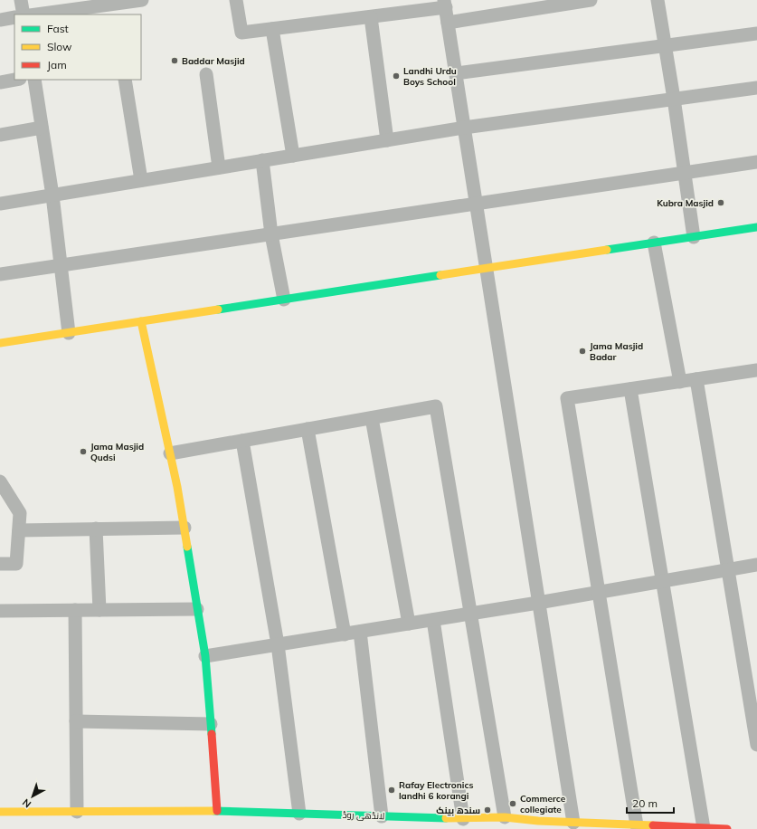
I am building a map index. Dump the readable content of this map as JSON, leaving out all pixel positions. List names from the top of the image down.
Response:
{
  "streets": {
    "street": ["لانڈھی روڈ"]
  },
  "places": [
    "Baddar Masjid",
    "Landhi Urdu Boys School",
    "Kubra Masjid",
    "Jama Masjid Badar",
    "Jama Masjid Qudsi",
    "Rafay Electronics landhi 6 korangi",
    "Commerce collegiate",
    "سندھ بینک"
  ],
  "legend": ["Fast", "Slow", "Jam"],
  "scale_bar": "20 m",
  "north": "bottom left"
}
